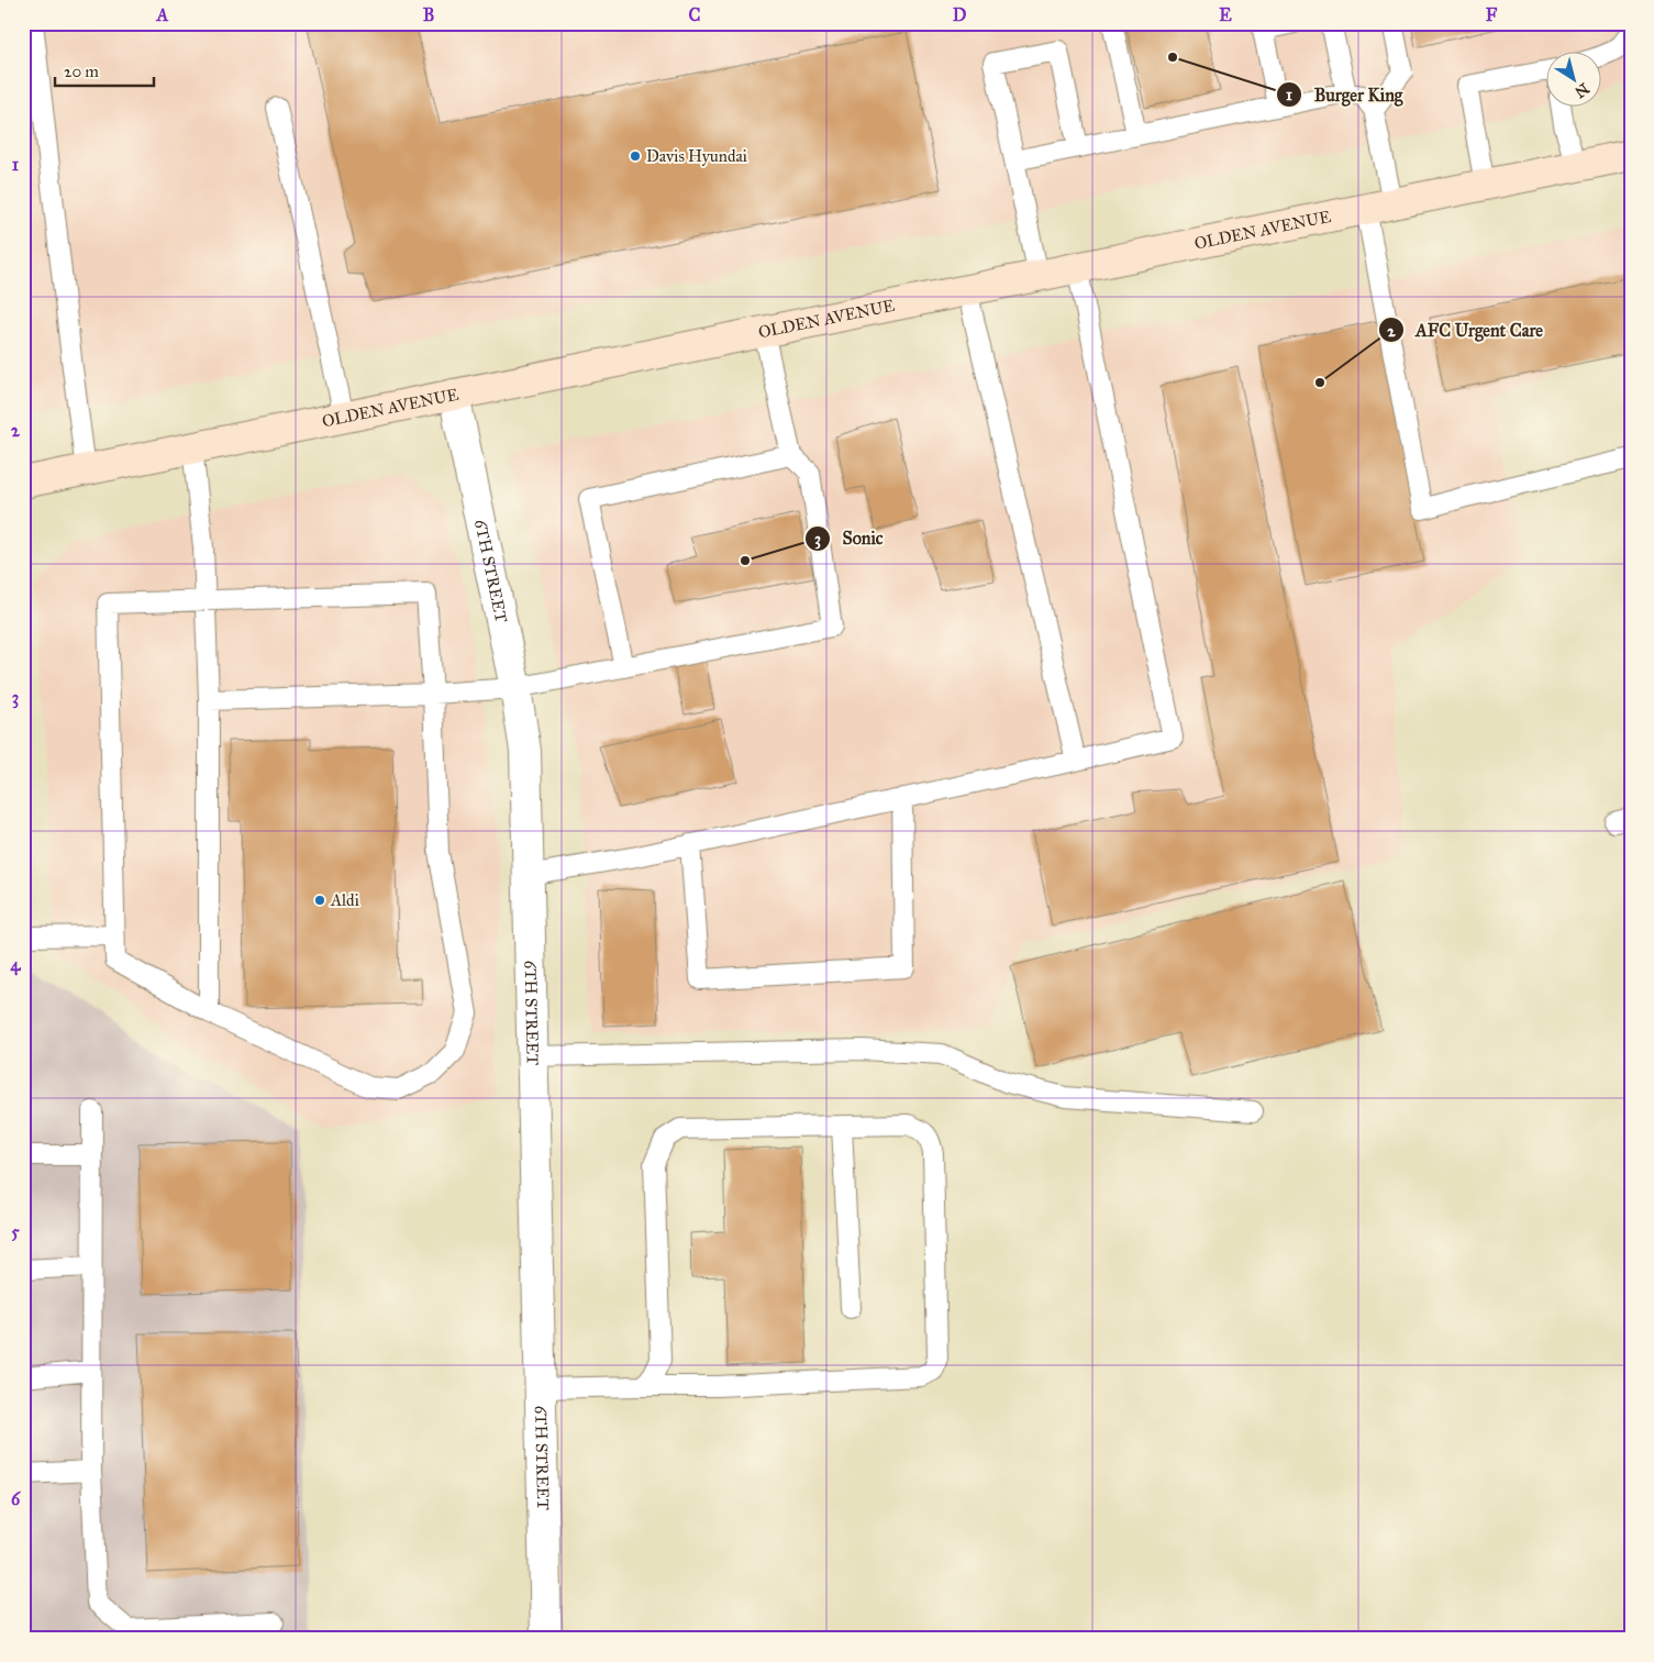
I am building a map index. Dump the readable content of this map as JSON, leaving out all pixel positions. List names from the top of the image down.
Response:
{
  "streets": {
    "main road": ["OLDEN AVENUE"],
    "street": ["6TH STREET"]
  },
  "crossings": [
    ["OLDEN AVENUE", "6TH STREET"]
  ],
  "places": [
    "Burger King",
    "Davis Hyundai",
    "AFC Urgent Care",
    "Sonic",
    "Aldi"
  ],
  "scale_bar": "20 m",
  "north": "bottom right",
  "grid": {
    "columns": [
      "A",
      "B",
      "C",
      "D",
      "E",
      "F"
    ],
    "rows": [
      "1",
      "2",
      "3",
      "4",
      "5",
      "6"
    ]
  }
}
